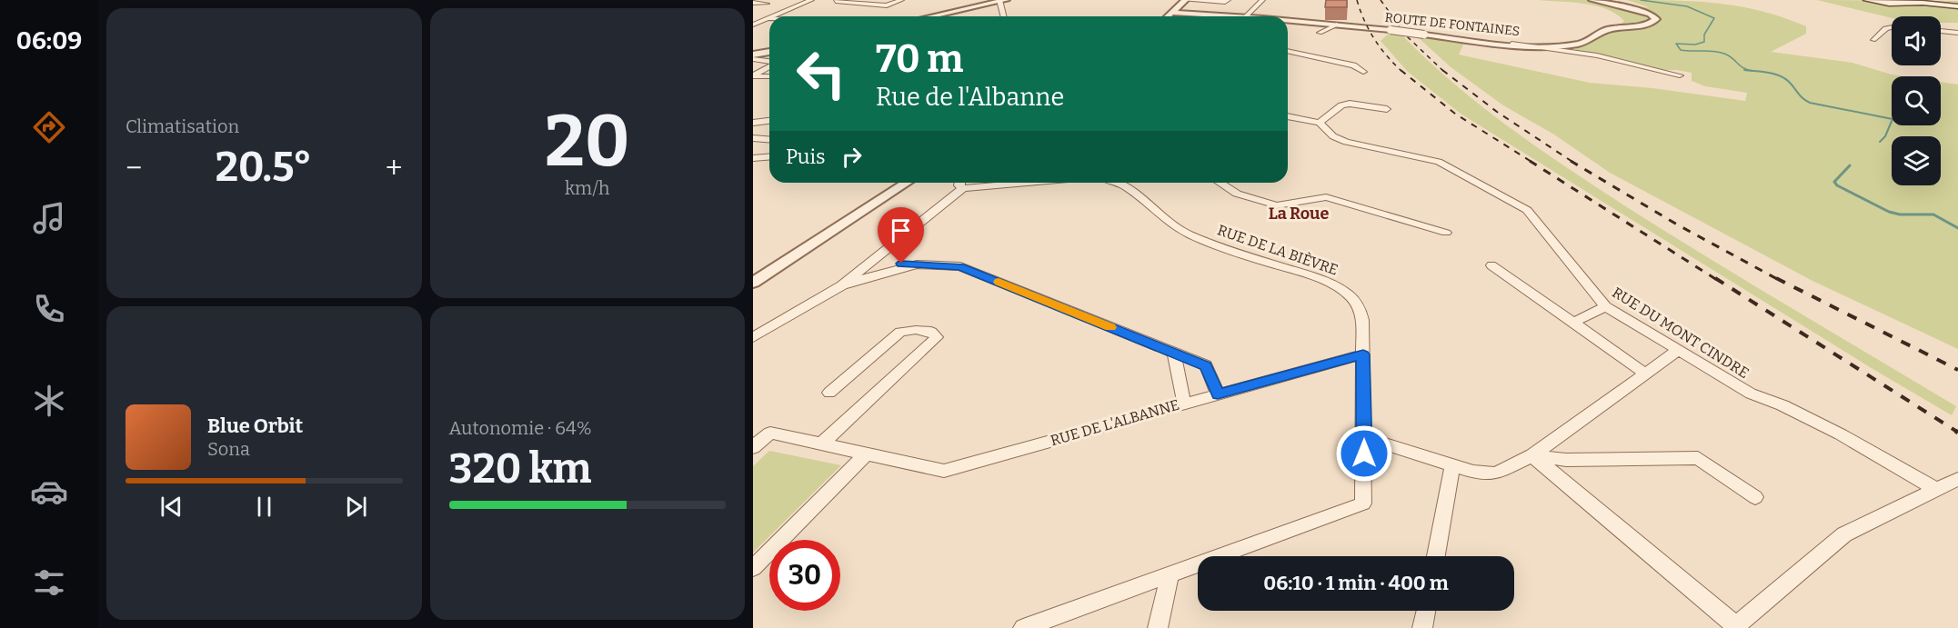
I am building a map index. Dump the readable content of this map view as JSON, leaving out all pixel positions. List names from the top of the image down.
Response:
{
  "streets": {
    "street": [
      "ROUTE DE FONTAINES",
      "RUE DE LA BIÈVRE",
      "RUE DU MONT CINDRE",
      "RUE DE L'ALBANNE"
    ]
  },
  "crossings": [
    ["RUE DE LA BIÈVRE", "RUE DE L'ALBANNE"]
  ],
  "districts": ["La Roue"],
  "page": {
    "tabs": "06:09",
    "tile": [
      "Climatisation",
      ["20", "km/h"],
      ["Autonomie · 64%", "320 km"]
    ],
    "turn": ["70 m", "Rue de l'Albanne"],
    "then": "Puis",
    "heat": ["−", "20.5°", "+"],
    "song": ["Blue Orbit", "Sona"],
    "limit": "30",
    "trip": "06:10 · 1 min · 400 m"
  }
}
